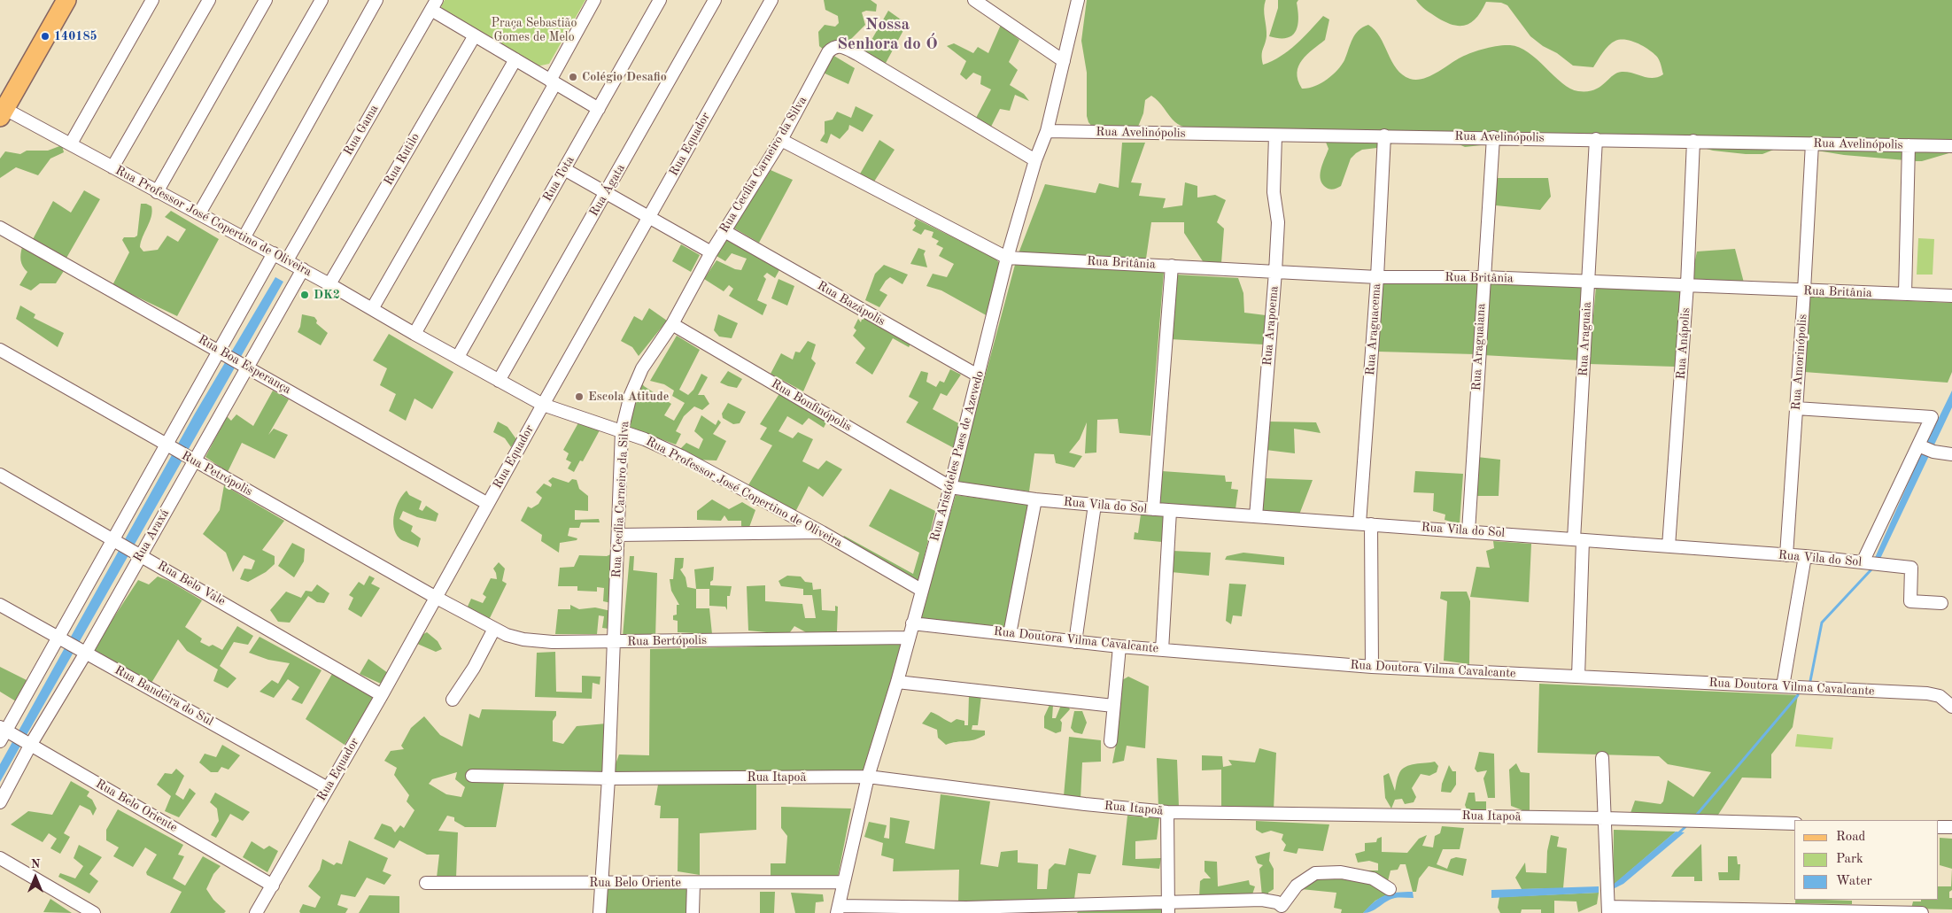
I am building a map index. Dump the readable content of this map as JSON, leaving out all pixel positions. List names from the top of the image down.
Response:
{
  "streets": {
    "street": [
      "Rua Gama",
      "Rua Avelinópolis",
      "Rua Equador",
      "Rua Rutilo",
      "Rua Cecília Carneiro da Silva",
      "Rua Tota",
      "Rua Ágata",
      "Rua Professor José Copertino de Oliveira",
      "Rua Britânia",
      "Rua Bazápolis",
      "Rua Arapoema",
      "Rua Araguacema",
      "Rua Araguaia",
      "Rua Anápolis",
      "Rua Araguaiana",
      "Rua Amorinópolis",
      "Rua Boa Esperança",
      "Rua Bonfinópolis",
      "Rua Aristóteles Paes de Azevedo",
      "Rua Petrópolis",
      "Rua Vila do Sol",
      "Rua Araxá",
      "Rua Belo Vale",
      "Rua Doutora Vilma Cavalcante",
      "Rua Bertópolis",
      "Rua Bandeira do Sul",
      "Rua Itapoã",
      "Rua Belo Oriente"
    ]
  },
  "crossings": [
    ["Rua Gama", "Rua Professor José Copertino de Oliveira"],
    ["Rua Avelinópolis", "Rua Arapoema"],
    ["Rua Avelinópolis", "Rua Araguacema"],
    ["Rua Avelinópolis", "Rua Araguaia"],
    ["Rua Avelinópolis", "Rua Anápolis"],
    ["Rua Avelinópolis", "Rua Araguaiana"],
    ["Rua Avelinópolis", "Rua Amorinópolis"],
    ["Rua Avelinópolis", "Rua Aristóteles Paes de Azevedo"],
    ["Rua Equador", "Rua Professor José Copertino de Oliveira"],
    ["Rua Equador", "Rua Boa Esperança"],
    ["Rua Equador", "Rua Petrópolis"],
    ["Rua Equador", "Rua Belo Vale"],
    ["Rua Equador", "Rua Bertópolis"],
    ["Rua Equador", "Rua Bandeira do Sul"],
    ["Rua Equador", "Rua Belo Oriente"],
    ["Rua Rutilo", "Rua Professor José Copertino de Oliveira"],
    ["Rua Cecília Carneiro da Silva", "Rua Professor José Copertino de Oliveira"],
    ["Rua Cecília Carneiro da Silva", "Rua Bazápolis"],
    ["Rua Cecília Carneiro da Silva", "Rua Bonfinópolis"],
    ["Rua Cecília Carneiro da Silva", "Rua Aristóteles Paes de Azevedo"],
    ["Rua Cecília Carneiro da Silva", "Rua Bertópolis"],
    ["Rua Cecília Carneiro da Silva", "Rua Itapoã"],
    ["Rua Cecília Carneiro da Silva", "Rua Belo Oriente"],
    ["Rua Tota", "Rua Professor José Copertino de Oliveira"],
    ["Rua Ágata", "Rua Professor José Copertino de Oliveira"],
    ["Rua Professor José Copertino de Oliveira", "Rua Aristóteles Paes de Azevedo"],
    ["Rua Professor José Copertino de Oliveira", "Rua Araxá"],
    ["Rua Britânia", "Rua Arapoema"],
    ["Rua Britânia", "Rua Araguacema"],
    ["Rua Britânia", "Rua Araguaia"],
    ["Rua Britânia", "Rua Anápolis"],
    ["Rua Britânia", "Rua Araguaiana"],
    ["Rua Britânia", "Rua Amorinópolis"],
    ["Rua Britânia", "Rua Aristóteles Paes de Azevedo"],
    ["Rua Bazápolis", "Rua Aristóteles Paes de Azevedo"],
    ["Rua Arapoema", "Rua Vila do Sol"],
    ["Rua Araguacema", "Rua Vila do Sol"],
    ["Rua Araguacema", "Rua Doutora Vilma Cavalcante"],
    ["Rua Araguaia", "Rua Vila do Sol"],
    ["Rua Araguaia", "Rua Doutora Vilma Cavalcante"],
    ["Rua Anápolis", "Rua Vila do Sol"],
    ["Rua Araguaiana", "Rua Vila do Sol"],
    ["Rua Amorinópolis", "Rua Vila do Sol"],
    ["Rua Boa Esperança", "Rua Araxá"],
    ["Rua Bonfinópolis", "Rua Aristóteles Paes de Azevedo"],
    ["Rua Bonfinópolis", "Rua Vila do Sol"],
    ["Rua Aristóteles Paes de Azevedo", "Rua Vila do Sol"],
    ["Rua Aristóteles Paes de Azevedo", "Rua Doutora Vilma Cavalcante"],
    ["Rua Aristóteles Paes de Azevedo", "Rua Bertópolis"],
    ["Rua Aristóteles Paes de Azevedo", "Rua Itapoã"],
    ["Rua Aristóteles Paes de Azevedo", "Rua Belo Oriente"],
    ["Rua Petrópolis", "Rua Araxá"],
    ["Rua Petrópolis", "Rua Bertópolis"],
    ["Rua Araxá", "Rua Belo Vale"],
    ["Rua Araxá", "Rua Bandeira do Sul"],
    ["Rua Araxá", "Rua Belo Oriente"]
  ],
  "districts": ["Nossa Senhora do Ó"],
  "parks": ["Praça Sebastião Gomes de Melo"],
  "places": [
    "140185",
    "Colégio Desafio",
    "DK2",
    "Escola Atitude"
  ],
  "legend": ["Road", "Park", "Water"],
  "north": "top"
}
